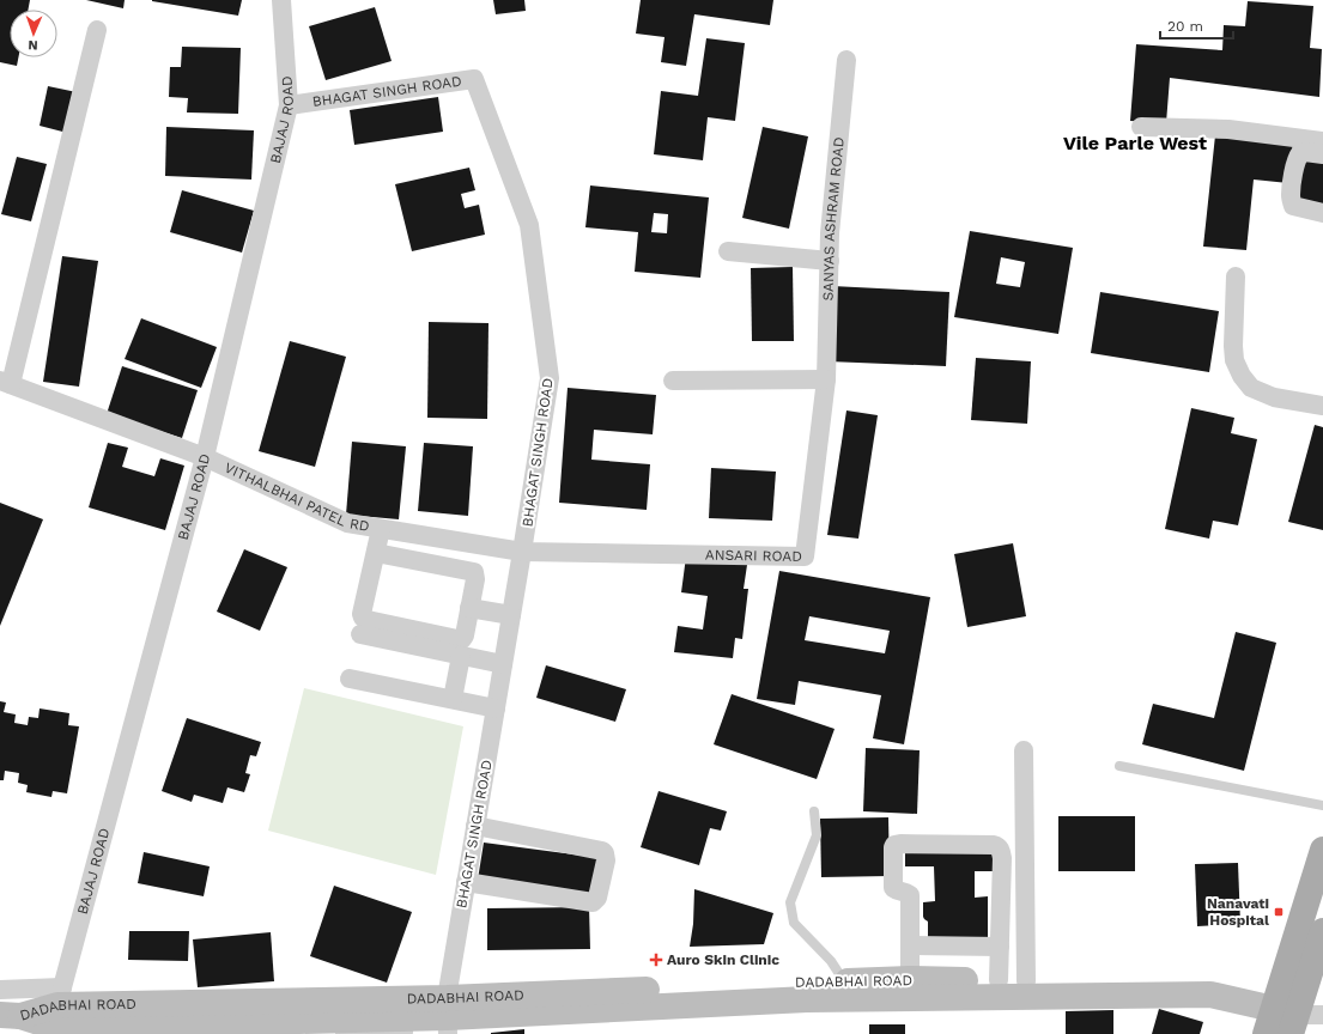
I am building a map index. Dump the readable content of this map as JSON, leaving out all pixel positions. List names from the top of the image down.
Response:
{
  "streets": {
    "main road": ["DADABHAI ROAD"],
    "street": [
      "BHAGAT SINGH ROAD",
      "BAJAJ ROAD",
      "SANYAS ASHRAM ROAD",
      "VITHALBHAI PATEL RD",
      "ANSARI ROAD"
    ]
  },
  "crossings": [
    ["BHAGAT SINGH ROAD", "BAJAJ ROAD"],
    ["BHAGAT SINGH ROAD", "VITHALBHAI PATEL RD"],
    ["BHAGAT SINGH ROAD", "ANSARI ROAD"],
    ["BHAGAT SINGH ROAD", "DADABHAI ROAD"],
    ["BAJAJ ROAD", "VITHALBHAI PATEL RD"],
    ["BAJAJ ROAD", "DADABHAI ROAD"],
    ["SANYAS ASHRAM ROAD", "ANSARI ROAD"],
    ["VITHALBHAI PATEL RD", "ANSARI ROAD"]
  ],
  "districts": ["Vile Parle West"],
  "places": {
    "transit": ["Nanavati Hospital"],
    "health": ["Auro Skin Clinic"]
  },
  "scale_bar": "20 m",
  "north": "bottom"
}
